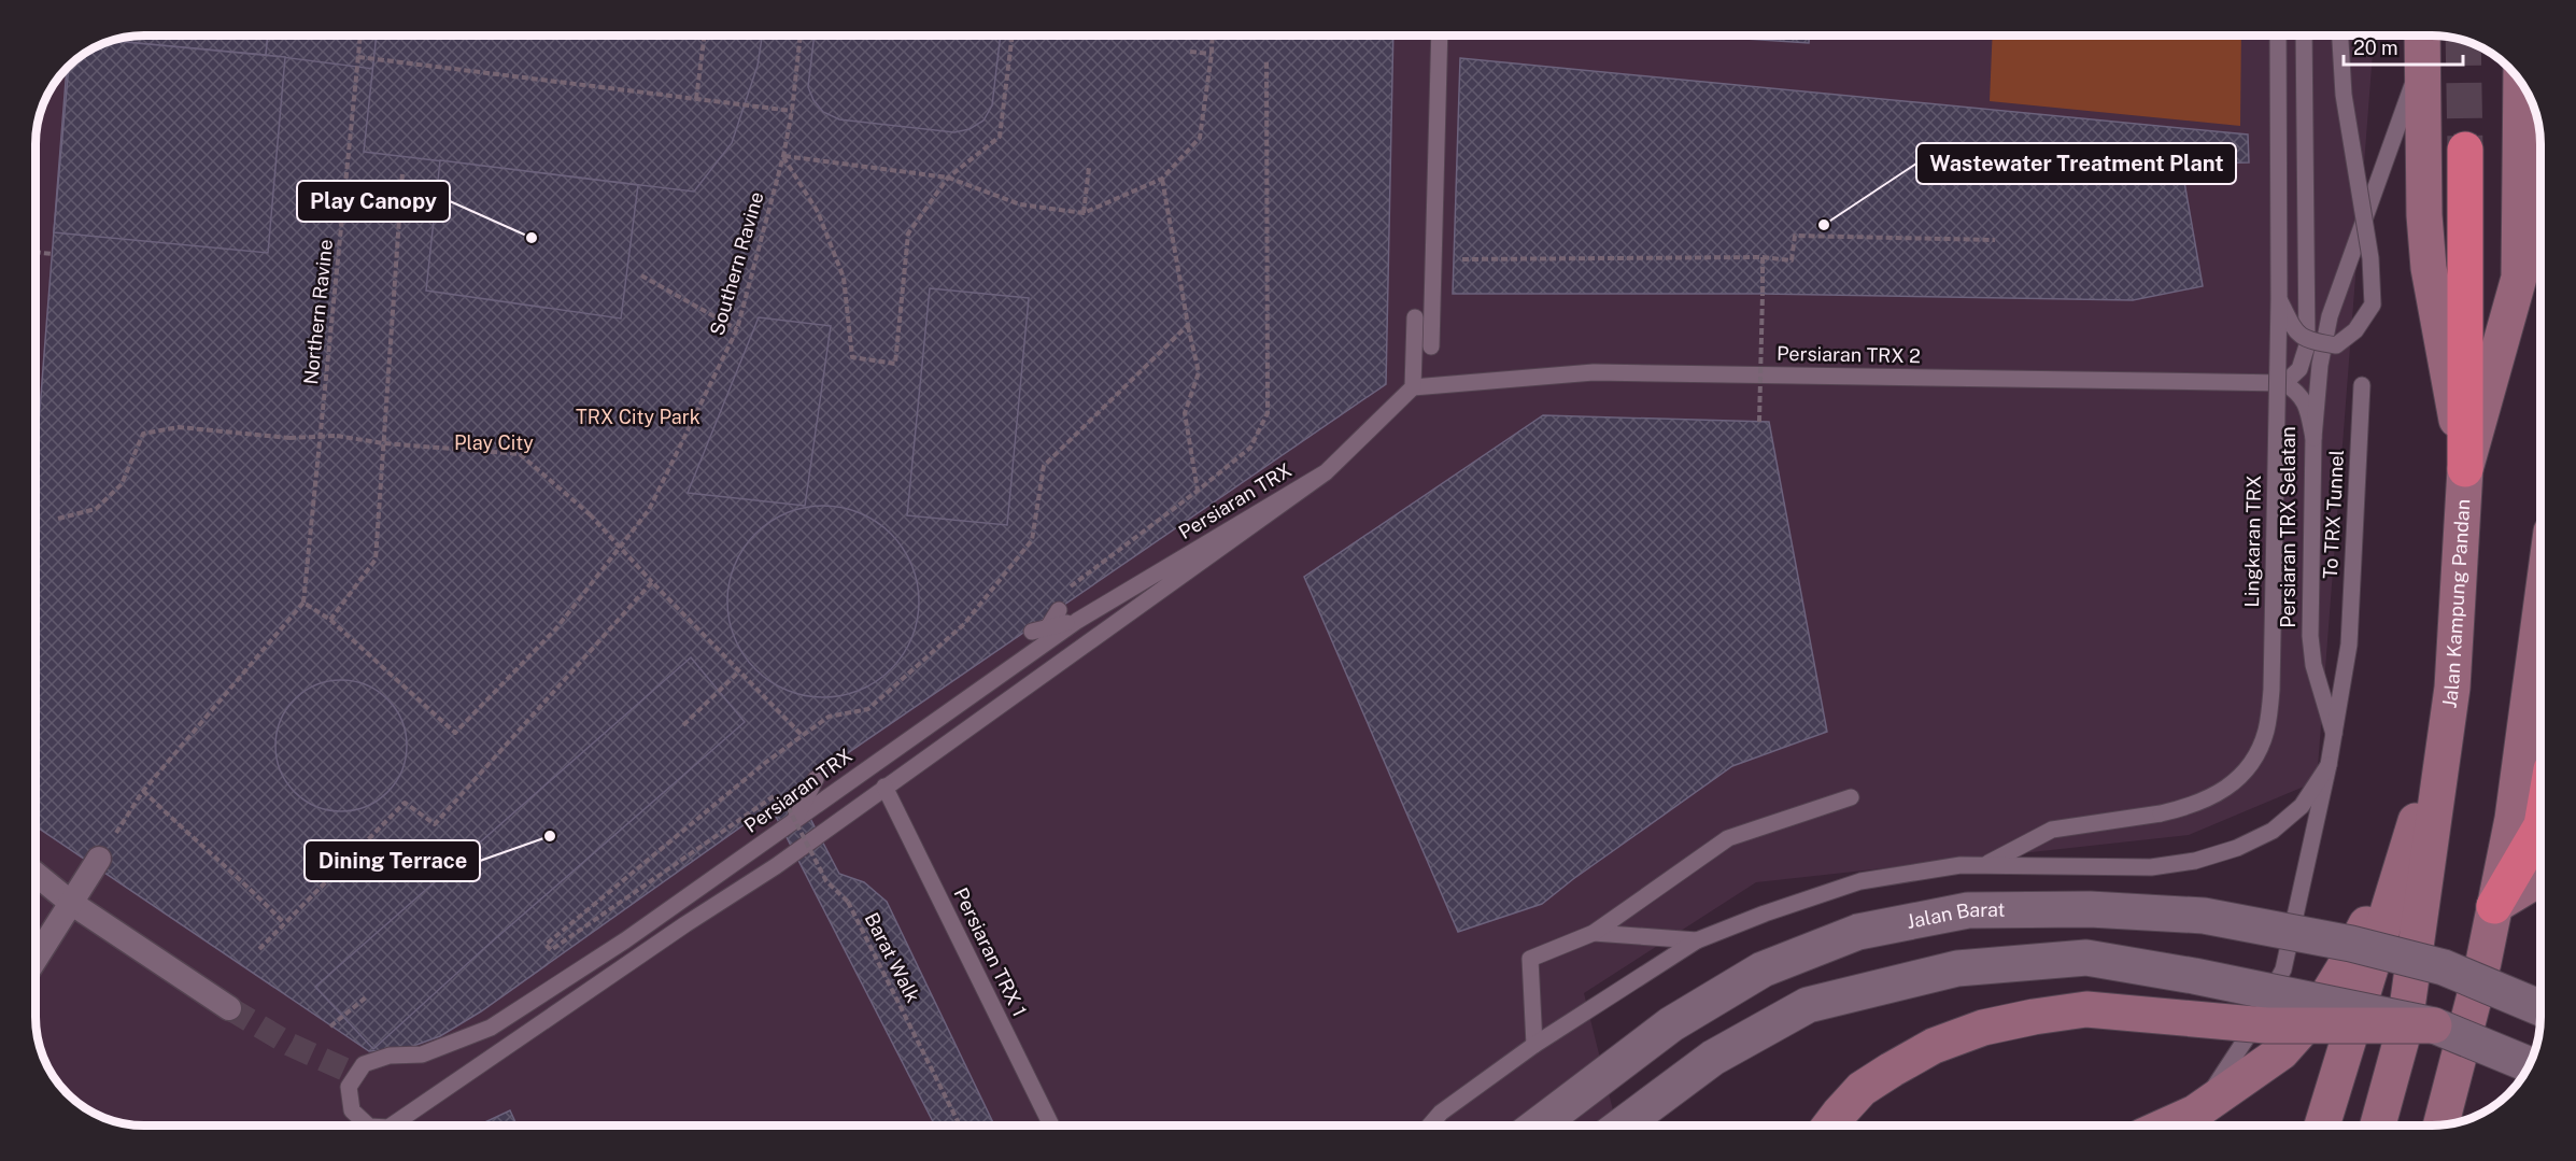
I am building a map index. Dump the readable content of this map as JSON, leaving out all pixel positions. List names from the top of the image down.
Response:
{
  "streets": {
    "main road": ["Jalan Kampung Pandan"],
    "street": ["Jalan Barat"],
    "lane": [
      "Persiaran TRX 2",
      "Persiaran TRX",
      "To TRX Tunnel",
      "Persiaran TRX Selatan",
      "Lingkaran TRX",
      "Persiaran TRX 1"
    ],
    "path": ["Southern Ravine", "Northern Ravine", "Barat Walk"]
  },
  "crossings": [
    ["Persiaran TRX 2", "Persiaran TRX"],
    ["Persiaran TRX 2", "Persiaran TRX Selatan"],
    ["Persiaran TRX", "Persiaran TRX 1"],
    ["To TRX Tunnel", "Persiaran TRX Selatan"]
  ],
  "parks": ["TRX City Park", "Play City"],
  "places": ["Wastewater Treatment Plant", "Play Canopy", "Dining Terrace"],
  "scale_bar": "20 m"
}
